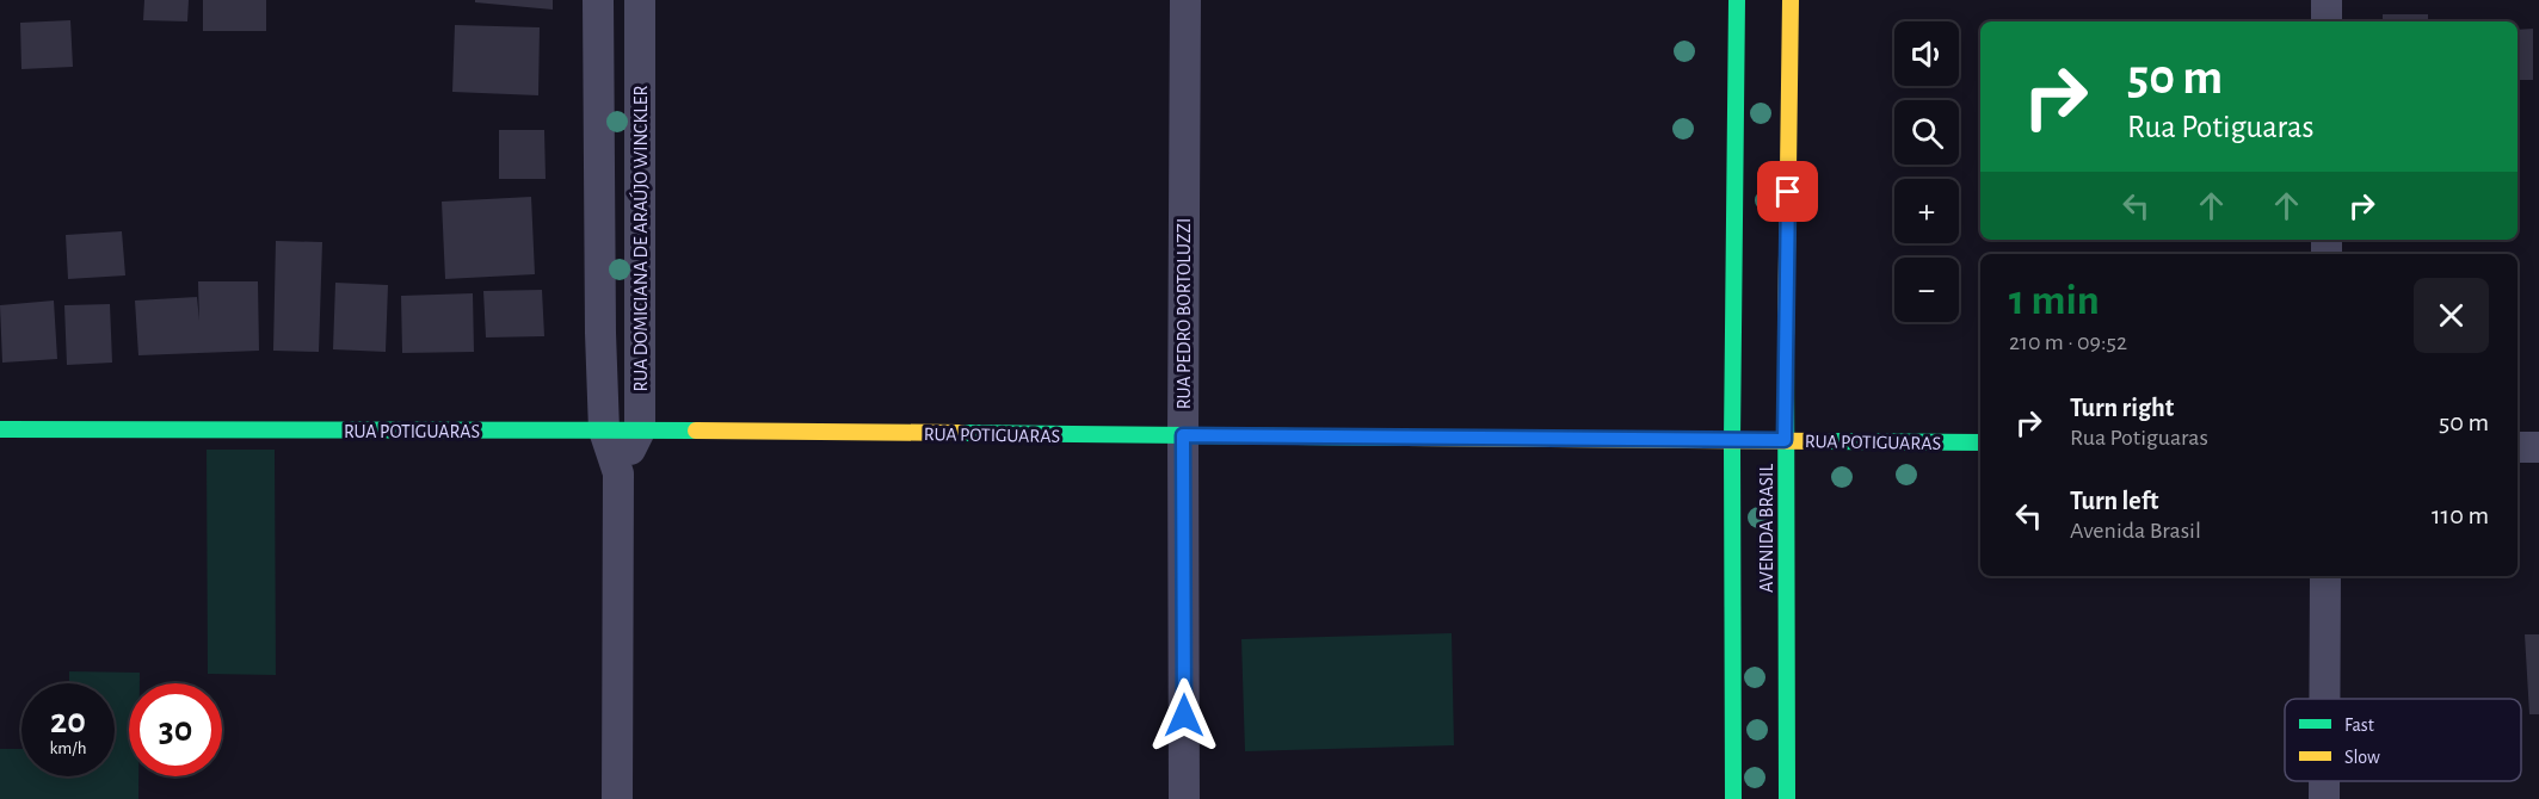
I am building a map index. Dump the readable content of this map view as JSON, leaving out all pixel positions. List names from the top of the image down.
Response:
{
  "streets": {
    "street": [
      "RUA DOMICIANA DE ARAÚJO WINCKLER",
      "RUA PEDRO BORTOLUZZI",
      "RUA POTIGUARAS",
      "AVENIDA BRASIL"
    ]
  },
  "crossings": [
    ["RUA DOMICIANA DE ARAÚJO WINCKLER", "RUA POTIGUARAS"],
    ["RUA PEDRO BORTOLUZZI", "RUA POTIGUARAS"],
    ["RUA POTIGUARAS", "AVENIDA BRASIL"]
  ],
  "legend": ["Fast", "Slow"],
  "page": {
    "map_buttons": ["+", "−"],
    "turn": ["50 m", "Rua Potiguaras"],
    "heading": ["1 min", "210 m · 09:52"],
    "list": [
      {
        "name": "Turn right",
        "note": "Rua Potiguaras",
        "value": "50 m"
      },
      {
        "name": "Turn left",
        "note": "Avenida Brasil",
        "value": "110 m"
      }
    ],
    "speed": "20 km/h",
    "limit": "30"
  }
}
